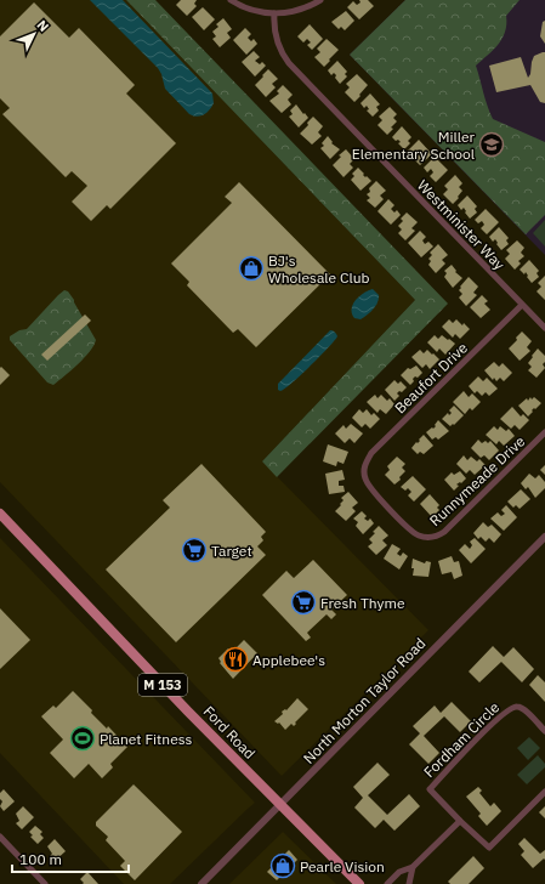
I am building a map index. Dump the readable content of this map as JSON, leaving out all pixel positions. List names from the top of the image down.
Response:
{
  "streets": {
    "main road": ["M 153", "Ford Road"],
    "street": [
      "Westminister Way",
      "Beaufort Drive",
      "Runnymeade Drive",
      "North Morton Taylor Road",
      "Fordham Circle"
    ]
  },
  "crossings": [
    ["Westminister Way", "Beaufort Drive"],
    ["Beaufort Drive", "Runnymeade Drive"],
    ["North Morton Taylor Road", "Ford Road"]
  ],
  "places": {
    "school or university": ["Miller Elementary School"],
    "shop": ["BJ's Wholesale Club", "Pearle Vision"],
    "supermarket": ["Target", "Fresh Thyme"],
    "restaurant": ["Applebee's"],
    "sports": ["Planet Fitness"]
  },
  "scale_bar": "100 m",
  "north": "top right"
}
